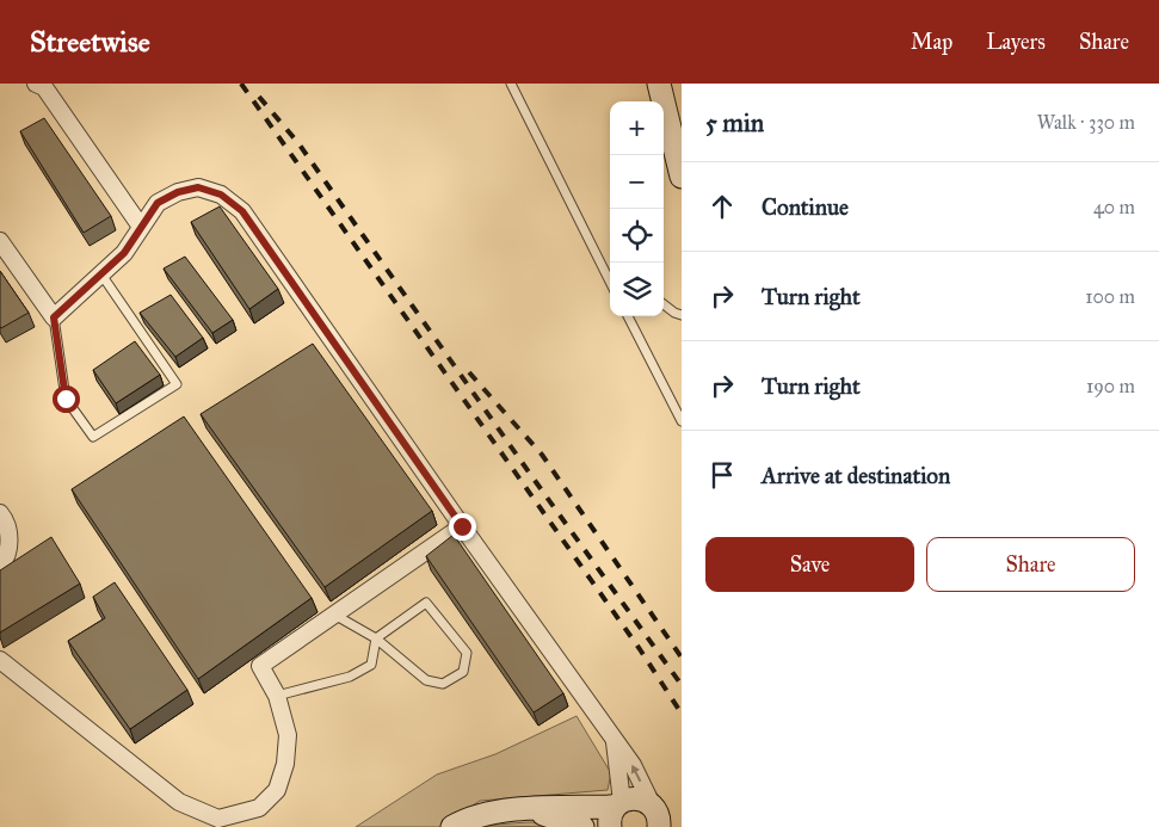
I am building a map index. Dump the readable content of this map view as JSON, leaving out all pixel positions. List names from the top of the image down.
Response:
{
  "page": {
    "header": "Streetwise",
    "nav": ["Map", "Layers", "Share"],
    "heading": ["5 min", "Walk · 330 m"],
    "map_buttons": ["+", "−"],
    "list": [
      ["Continue", "40 m"],
      ["Turn right", "100 m"],
      ["Turn right", "190 m"],
      "Arrive at destination"
    ],
    "buttons": ["Save", "Share"]
  }
}
